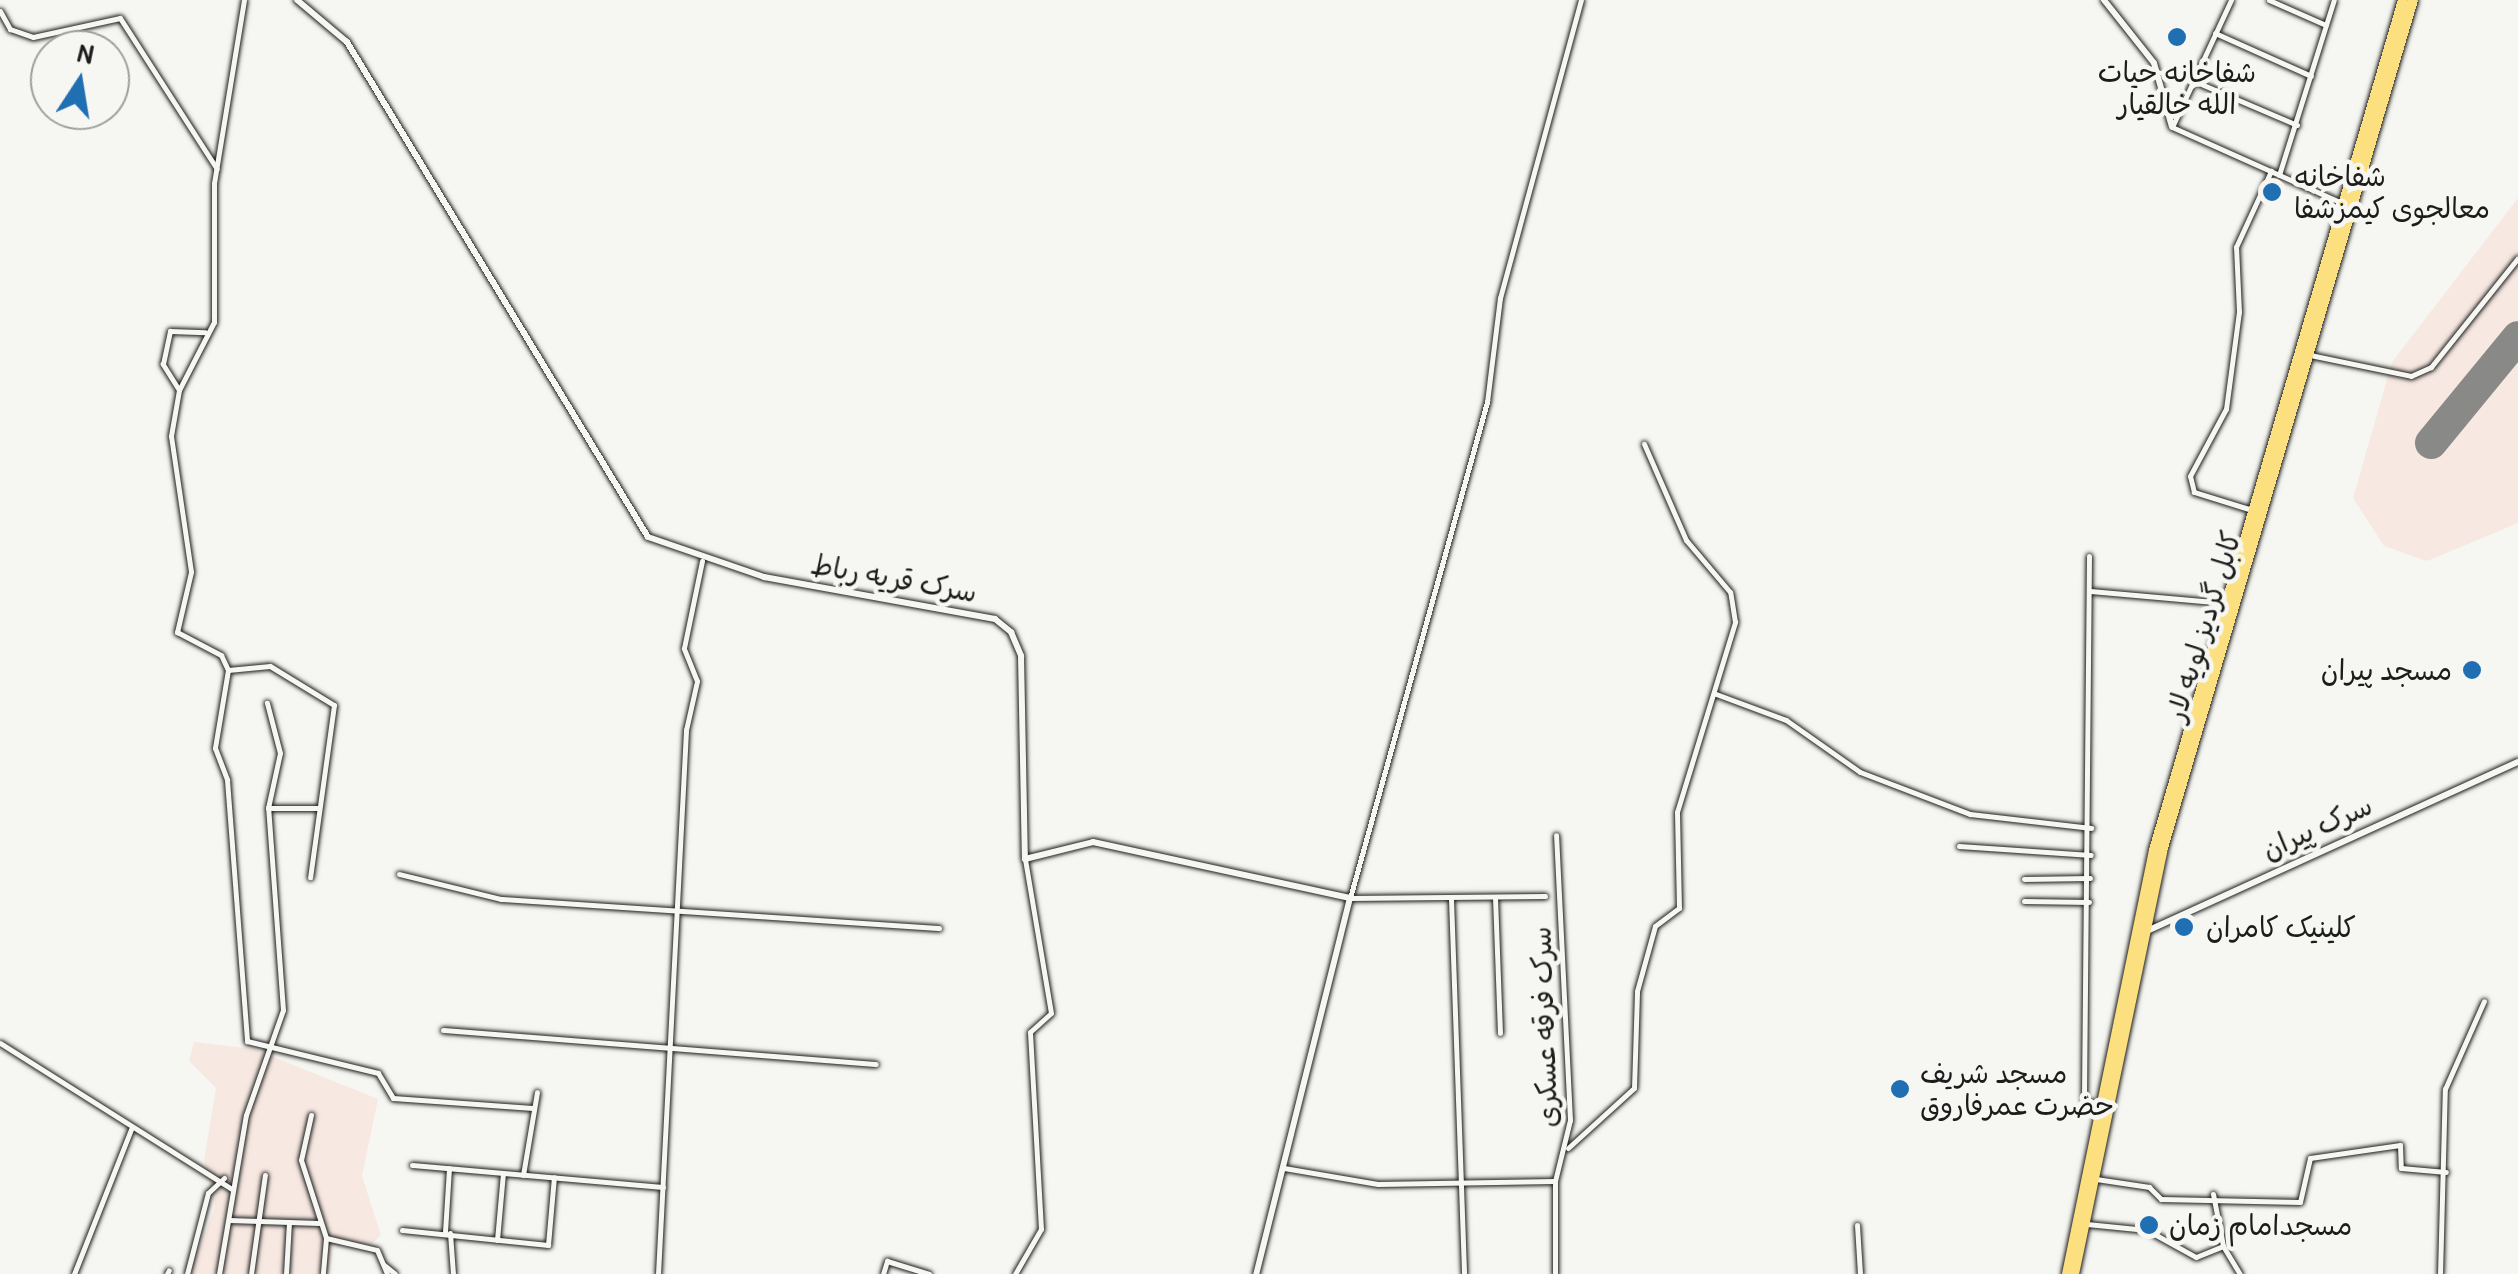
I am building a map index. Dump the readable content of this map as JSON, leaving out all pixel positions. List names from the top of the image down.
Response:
{
  "streets": {
    "highway": ["کابل گردیز لویه لار"],
    "street": ["سرک قریه رباط", "سرک پیران", "سرک فرقه عسکری"]
  },
  "crossings": [
    ["کابل گردیز لویه لار", "سرک پیران"]
  ],
  "places": [
    "شفاخانه حیات الله خالقیار",
    "شفاخانه معالجوی کیمزشفا",
    "مسجد پیران",
    "کلینیک کامران",
    "مسجد شریف حضرت عمرفاروق",
    "مسجدامام زمان"
  ],
  "north": "top"
}
